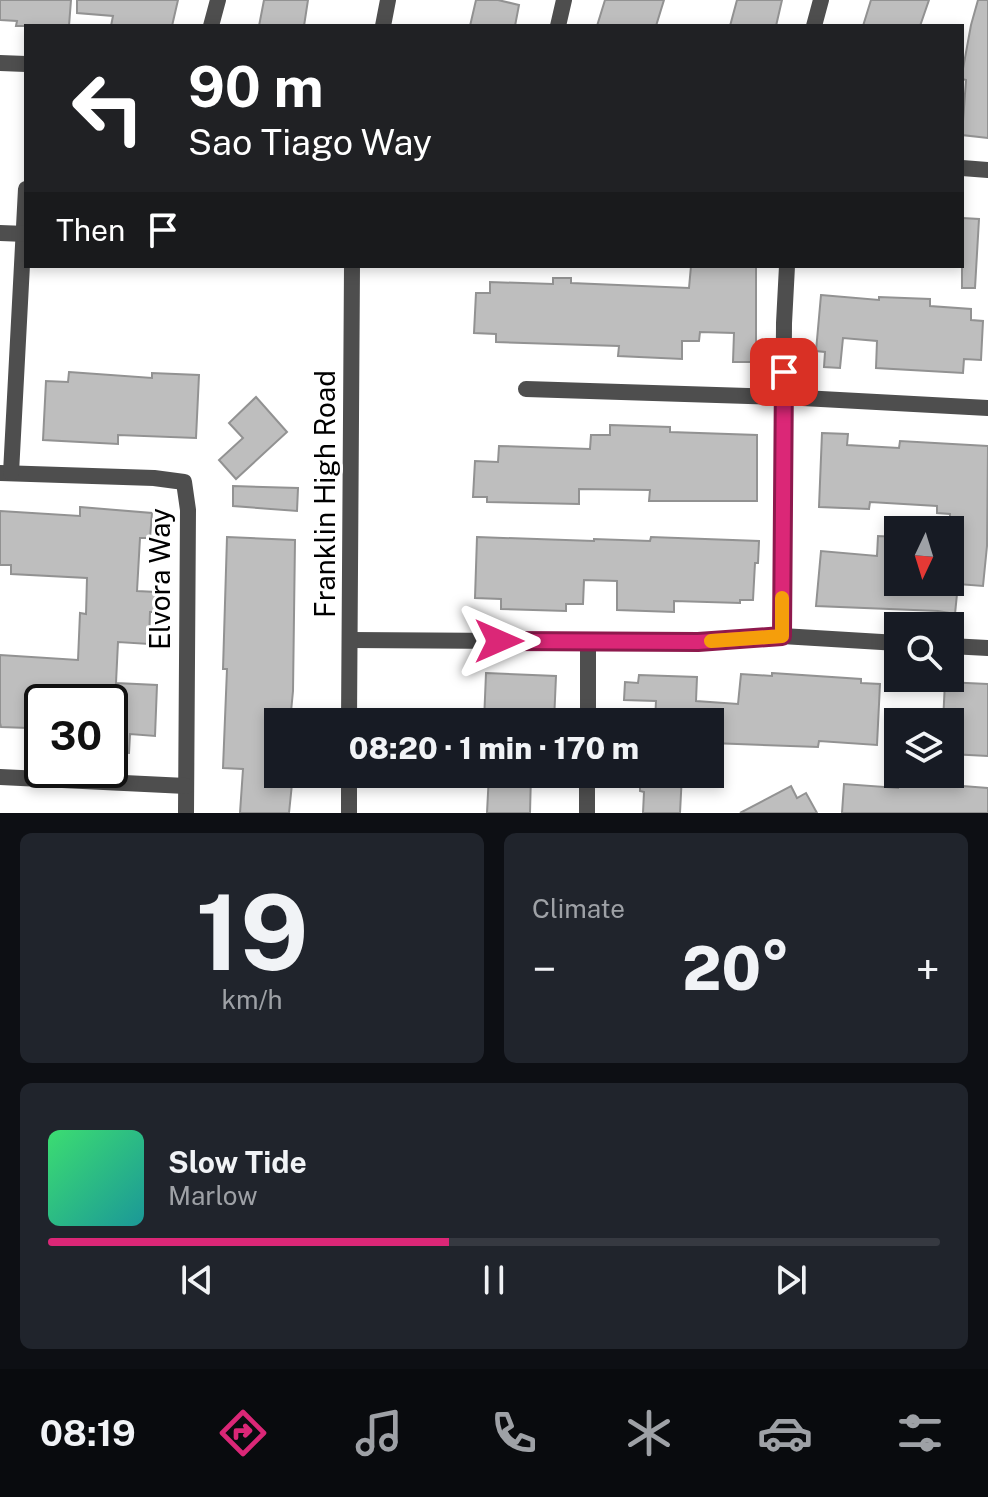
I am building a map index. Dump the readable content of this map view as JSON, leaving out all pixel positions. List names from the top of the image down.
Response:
{
  "streets": {
    "street": ["Franklin High Road", "Elvora Way"]
  },
  "north": "bottom",
  "page": {
    "turn": ["90 m", "Sao Tiago Way"],
    "then": "Then",
    "limit": "30",
    "trip": "08:20 · 1 min · 170 m",
    "tile": [
      ["19", "km/h"],
      "Climate"
    ],
    "heat": ["−", "20°", "+"],
    "song": ["Slow Tide", "Marlow"],
    "tabs": "08:19"
  }
}
